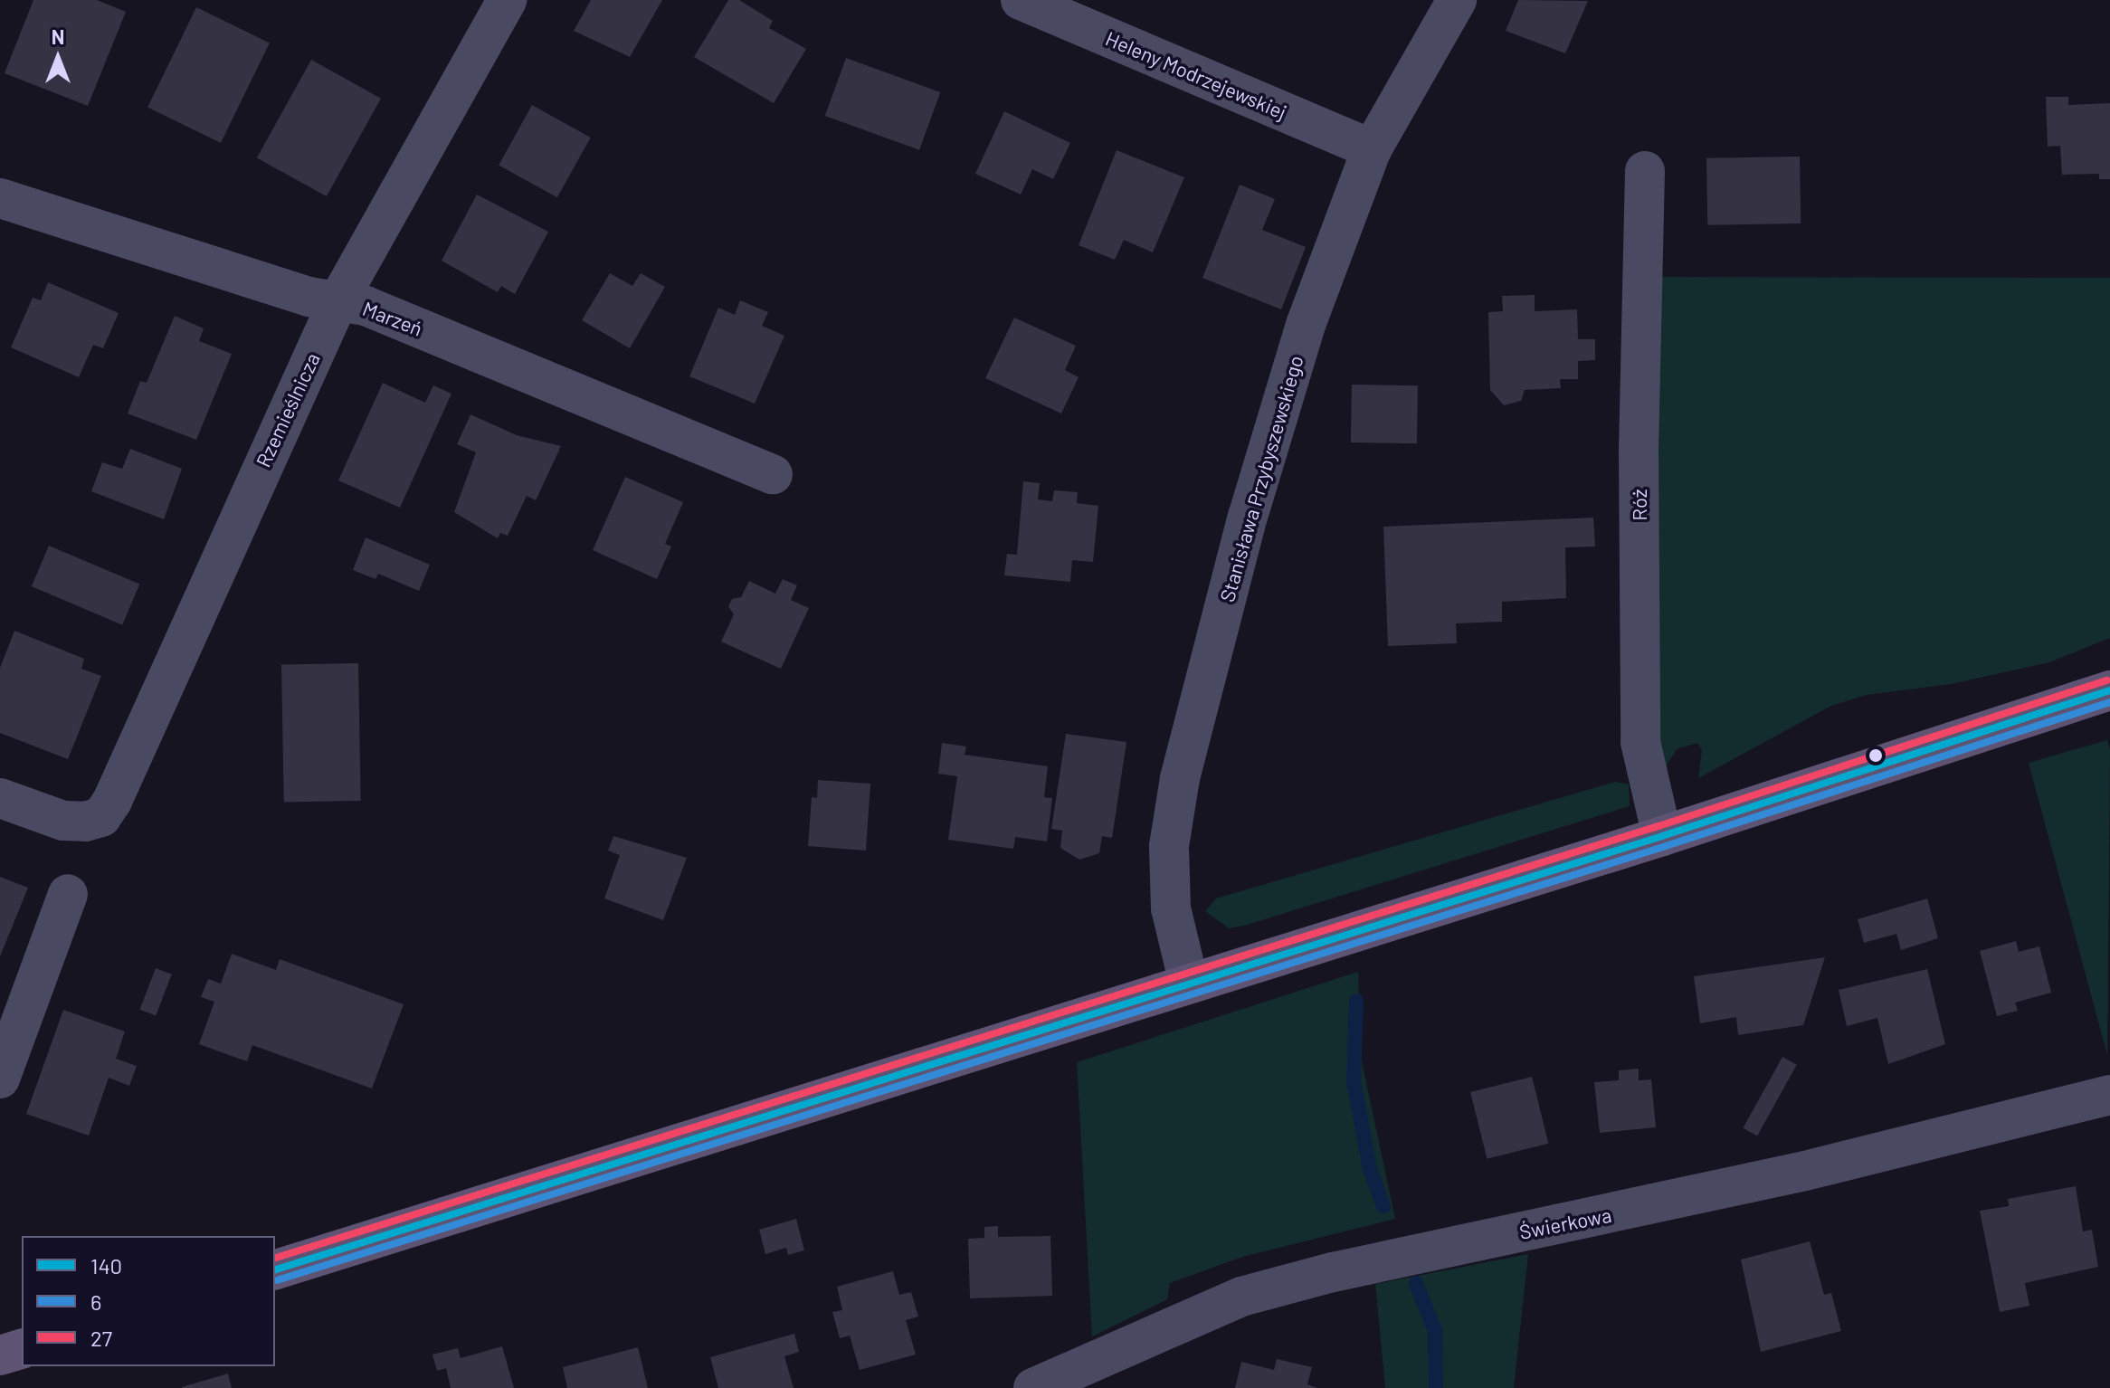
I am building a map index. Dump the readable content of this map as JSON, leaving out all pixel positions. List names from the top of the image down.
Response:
{
  "streets": {
    "street": [
      "Heleny Modrzejewskiej",
      "Marzeń",
      "Rzemieślnicza",
      "Stanisława Przybyszewskiego",
      "Róż",
      "Świerkowa"
    ]
  },
  "crossings": [
    ["Heleny Modrzejewskiej", "Stanisława Przybyszewskiego"],
    ["Marzeń", "Rzemieślnicza"]
  ],
  "lines": ["transit line 27", "transit line 140", "transit line 6"],
  "legend": ["140", "6", "27"],
  "north": "top"
}
